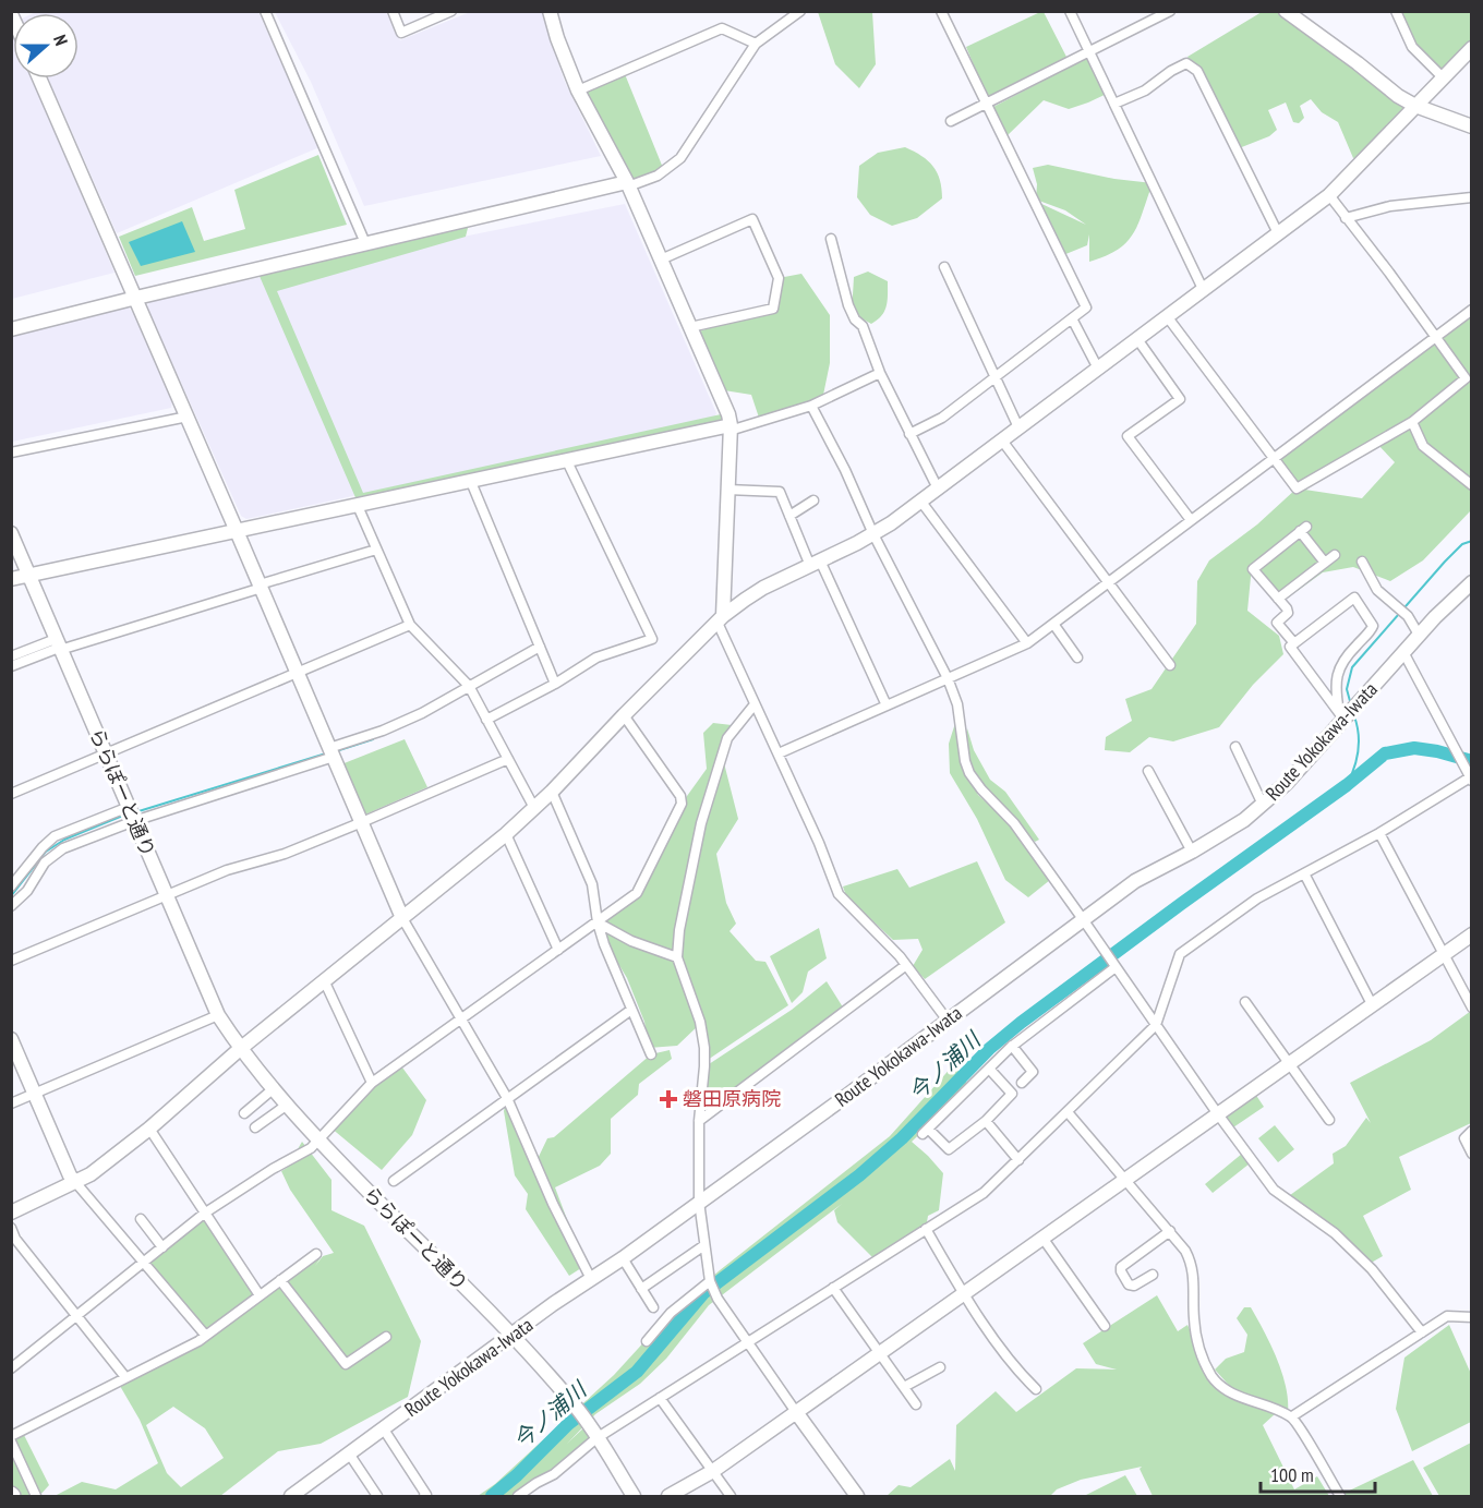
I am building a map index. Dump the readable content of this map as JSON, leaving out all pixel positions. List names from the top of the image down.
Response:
{
  "streets": {
    "street": ["Route Yokokawa-Iwata", "ららぽーと通り"]
  },
  "crossings": [
    ["Route Yokokawa-Iwata", "ららぽーと通り"]
  ],
  "water": ["今ノ浦川"],
  "places": {
    "health": ["磐田原病院"]
  },
  "scale_bar": "100 m",
  "north": "right"
}
